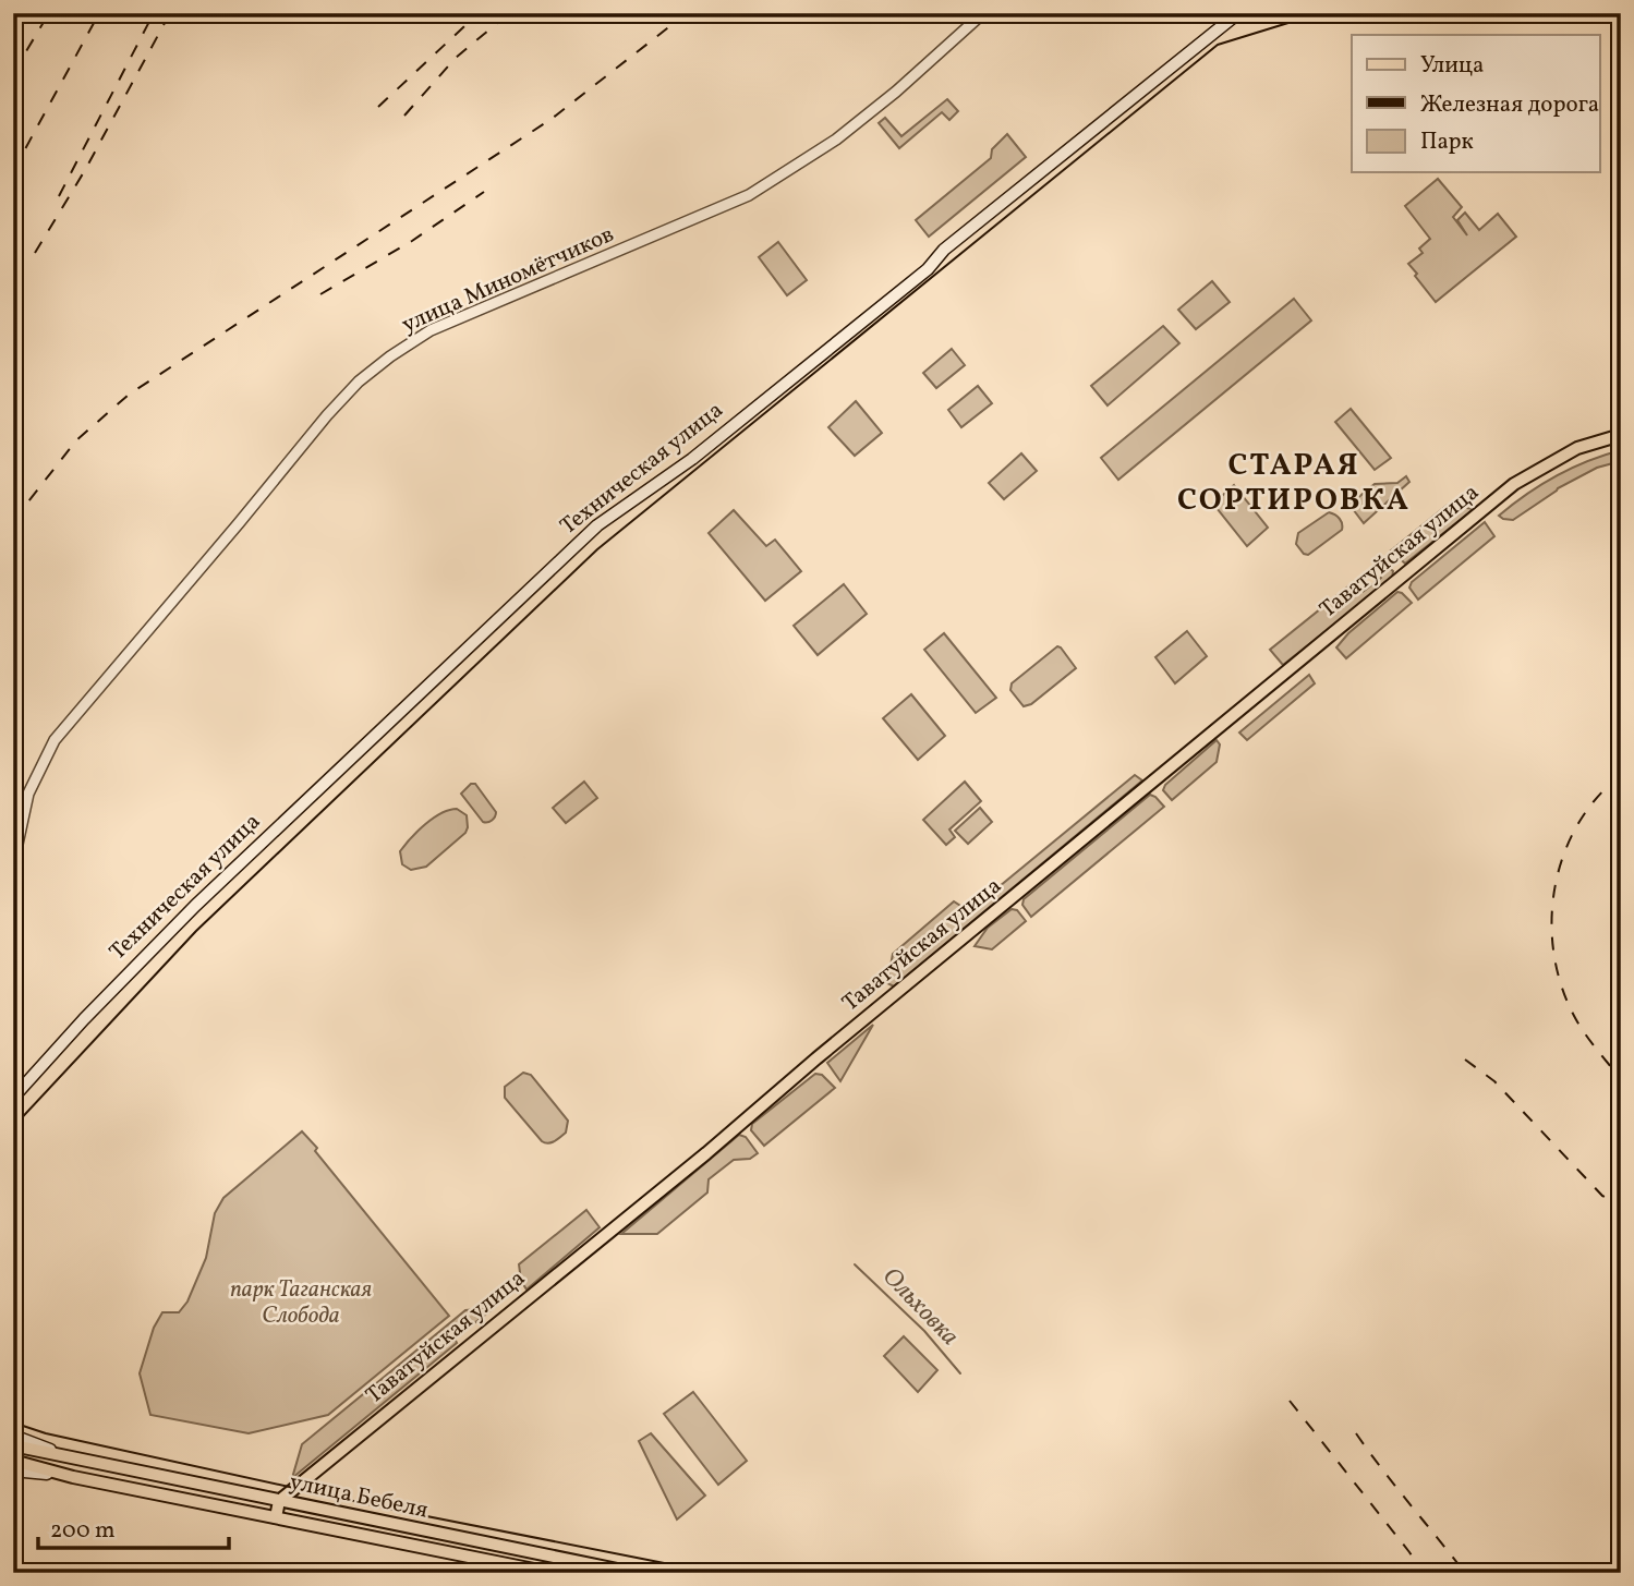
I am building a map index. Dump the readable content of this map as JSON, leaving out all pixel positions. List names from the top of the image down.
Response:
{
  "streets": {
    "main road": ["Техническая улица", "Таватуйская улица", "улица Бебеля"],
    "street": ["улица Миномётчиков"]
  },
  "crossings": [
    ["Таватуйская улица", "улица Бебеля"]
  ],
  "districts": ["СТАРАЯ СОРТИРОВКА"],
  "water": ["Ольховка"],
  "parks": ["парк Таганская Слобода"],
  "legend": ["Улица", "Железная дорога", "Парк"],
  "scale_bar": "200 m"
}
